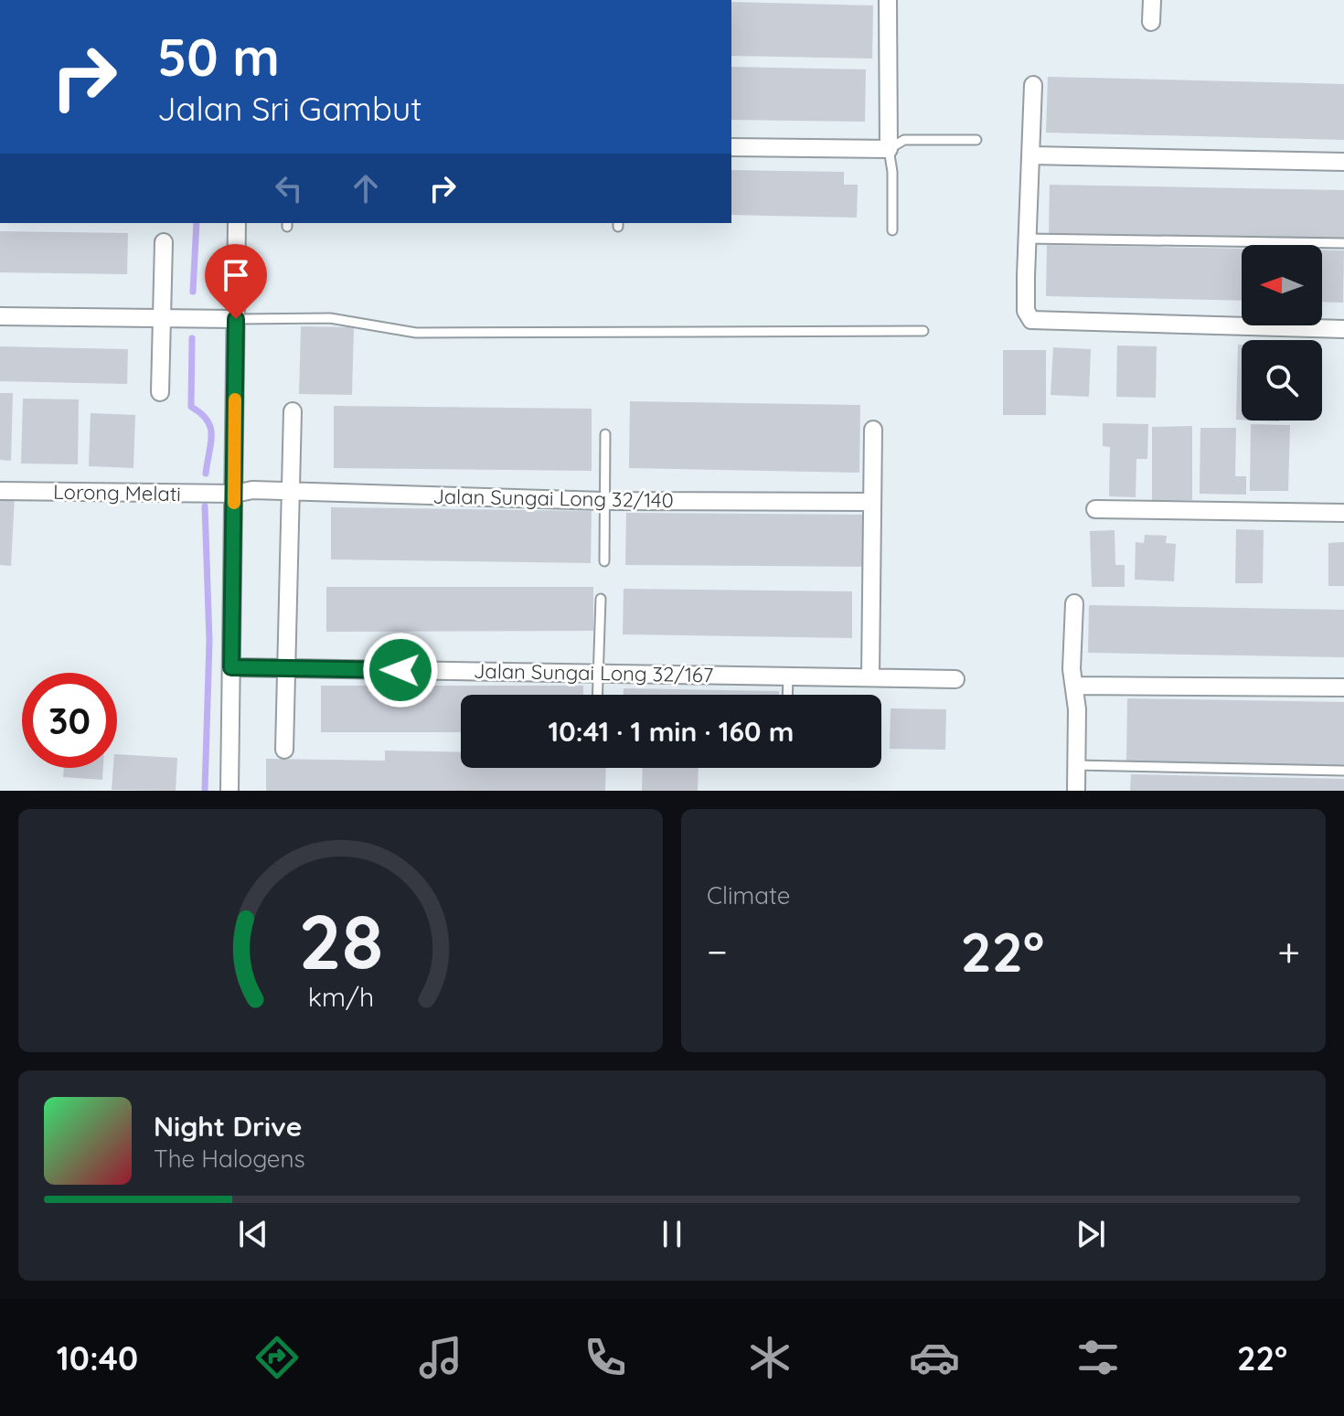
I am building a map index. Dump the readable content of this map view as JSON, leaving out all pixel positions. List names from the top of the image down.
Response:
{
  "streets": {
    "street": ["Lorong Melati", "Jalan Sungai Long 32/140", "Jalan Sungai Long 32/167"]
  },
  "crossings": [
    ["Lorong Melati", "Jalan Sungai Long 32/140"]
  ],
  "north": "left",
  "page": {
    "turn": ["50 m", "Jalan Sri Gambut"],
    "limit": "30",
    "trip": "10:41 · 1 min · 160 m",
    "tile": "Climate",
    "heat": ["−", "22°", "+"],
    "song": ["Night Drive", "The Halogens"],
    "tabs": ["10:40", "22°"],
    "gauge": ["28", "km/h"]
  }
}
